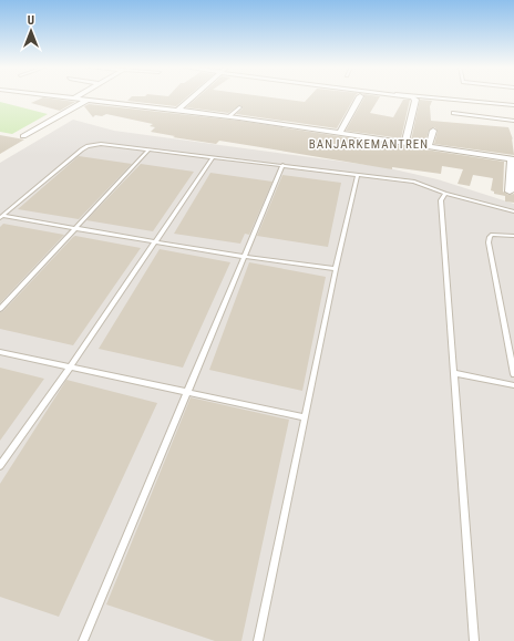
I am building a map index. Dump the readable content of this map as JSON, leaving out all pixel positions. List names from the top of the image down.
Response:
{
  "districts": ["BANJARKEMANTREN"],
  "north": "top"
}
